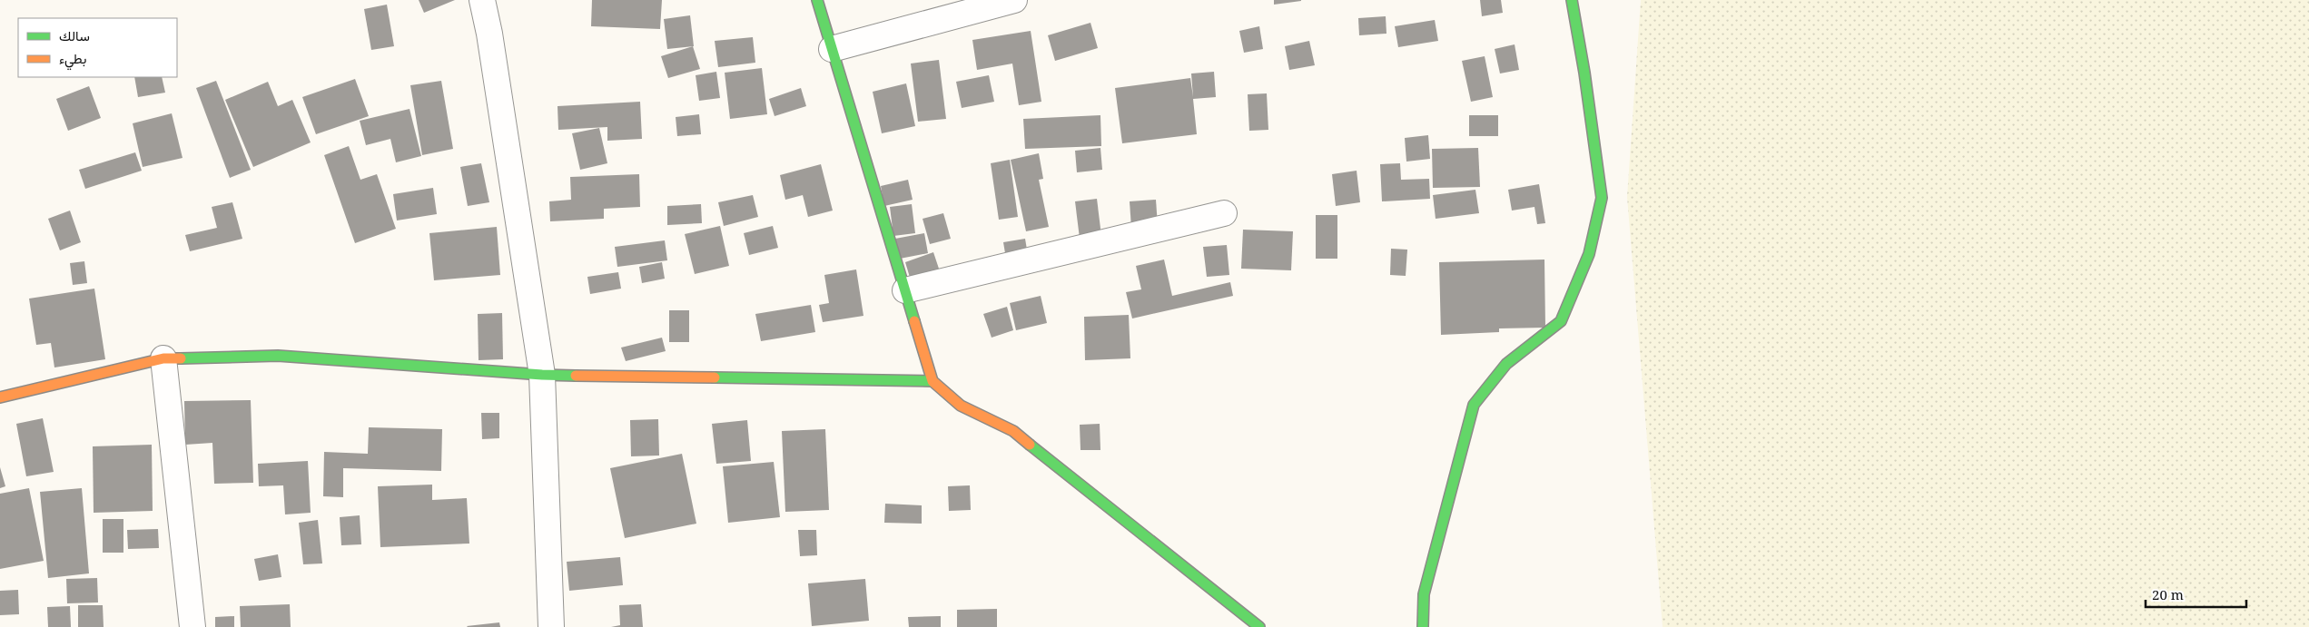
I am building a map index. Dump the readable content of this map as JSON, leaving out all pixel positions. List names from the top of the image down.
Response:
{
  "legend": ["سالك", "بطيء"],
  "scale_bar": "20 m"
}
